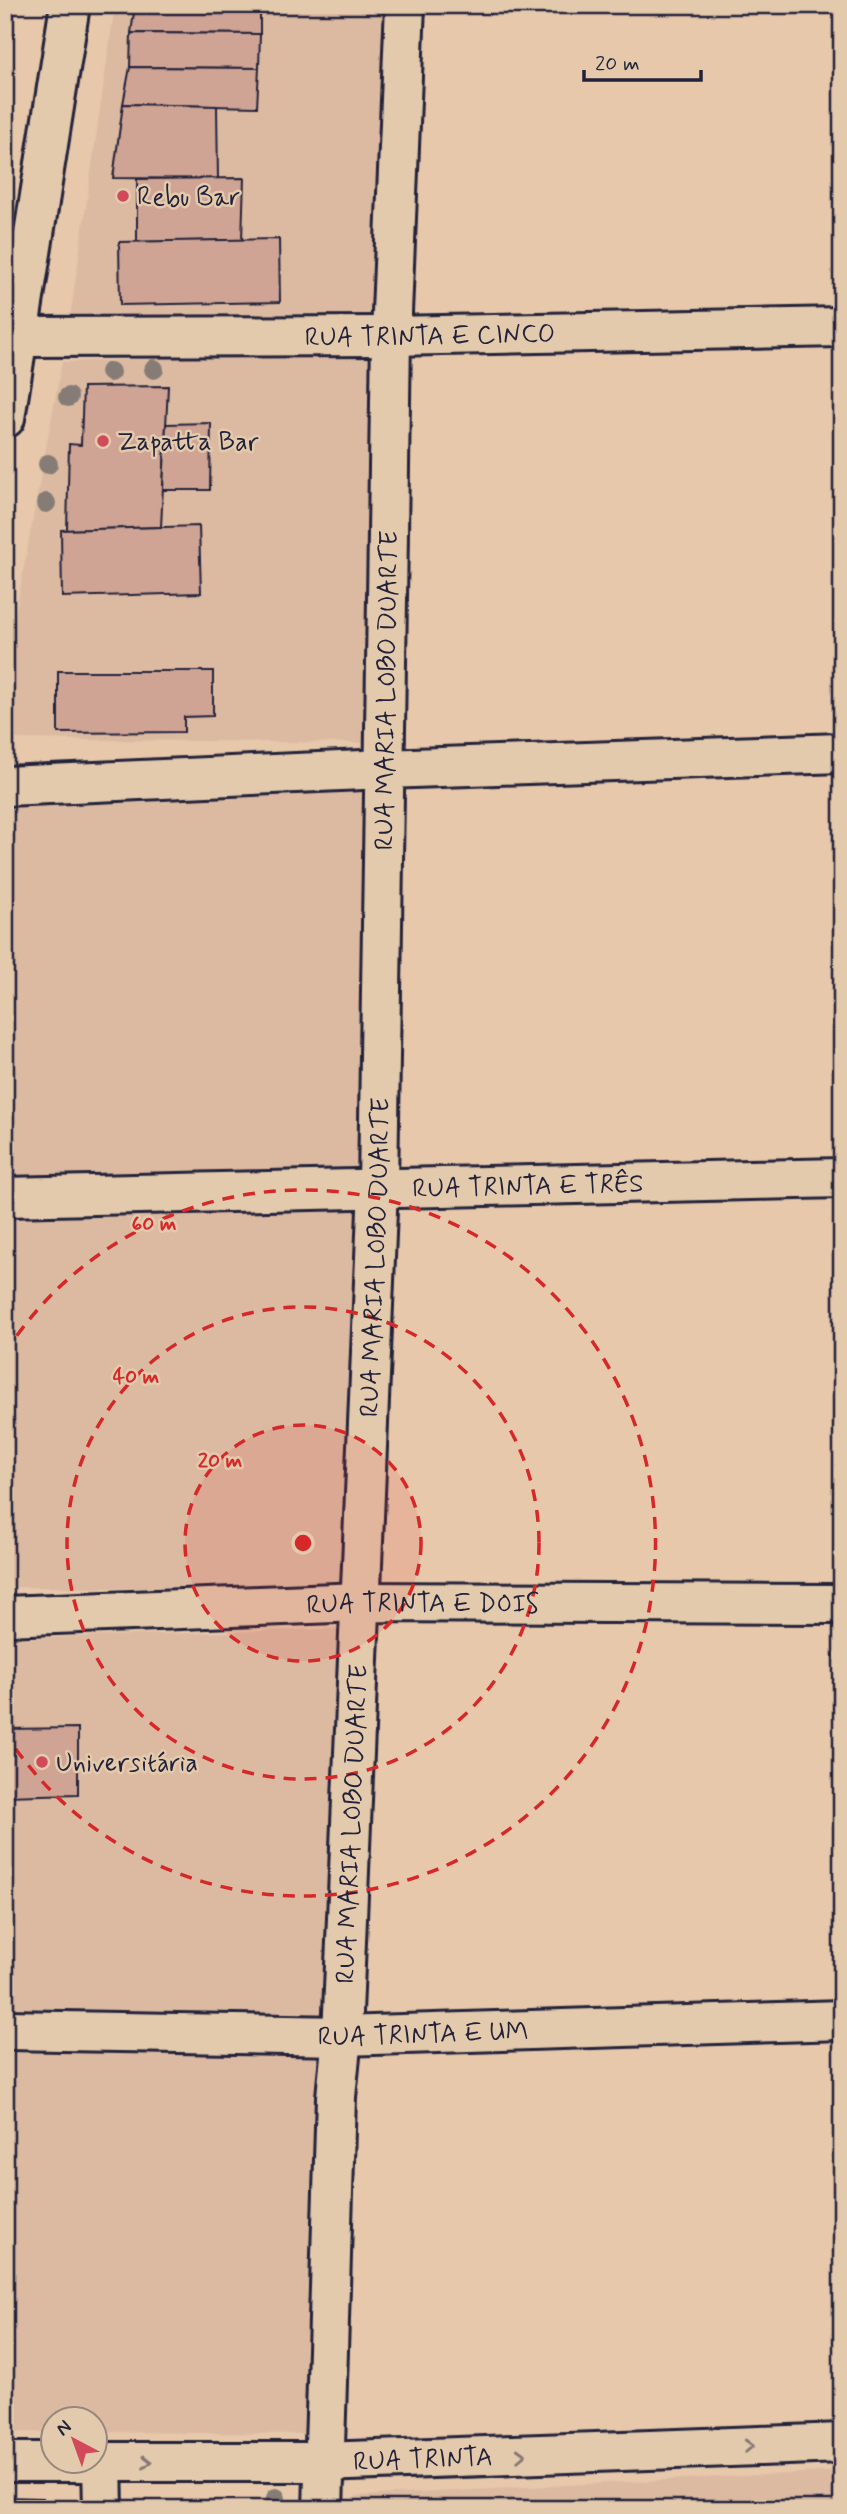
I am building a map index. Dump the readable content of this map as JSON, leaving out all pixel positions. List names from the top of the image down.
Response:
{
  "streets": {
    "street": [
      "RUA TRINTA E CINCO",
      "RUA MARIA LOBO DUARTE",
      "RUA TRINTA E TRÊS",
      "RUA TRINTA E DOIS",
      "RUA TRINTA E UM",
      "RUA TRINTA"
    ]
  },
  "crossings": [
    ["RUA TRINTA E CINCO", "RUA MARIA LOBO DUARTE"],
    ["RUA MARIA LOBO DUARTE", "RUA TRINTA E TRÊS"],
    ["RUA MARIA LOBO DUARTE", "RUA TRINTA E DOIS"],
    ["RUA MARIA LOBO DUARTE", "RUA TRINTA E UM"],
    ["RUA MARIA LOBO DUARTE", "RUA TRINTA"]
  ],
  "one_way": ["RUA TRINTA"],
  "places": ["Rebu Bar", "Zapatta Bar", "Universitária"],
  "scale_bar": "20 m",
  "north": "top left",
  "rings": ["60 m", "40 m", "20 m"]
}
